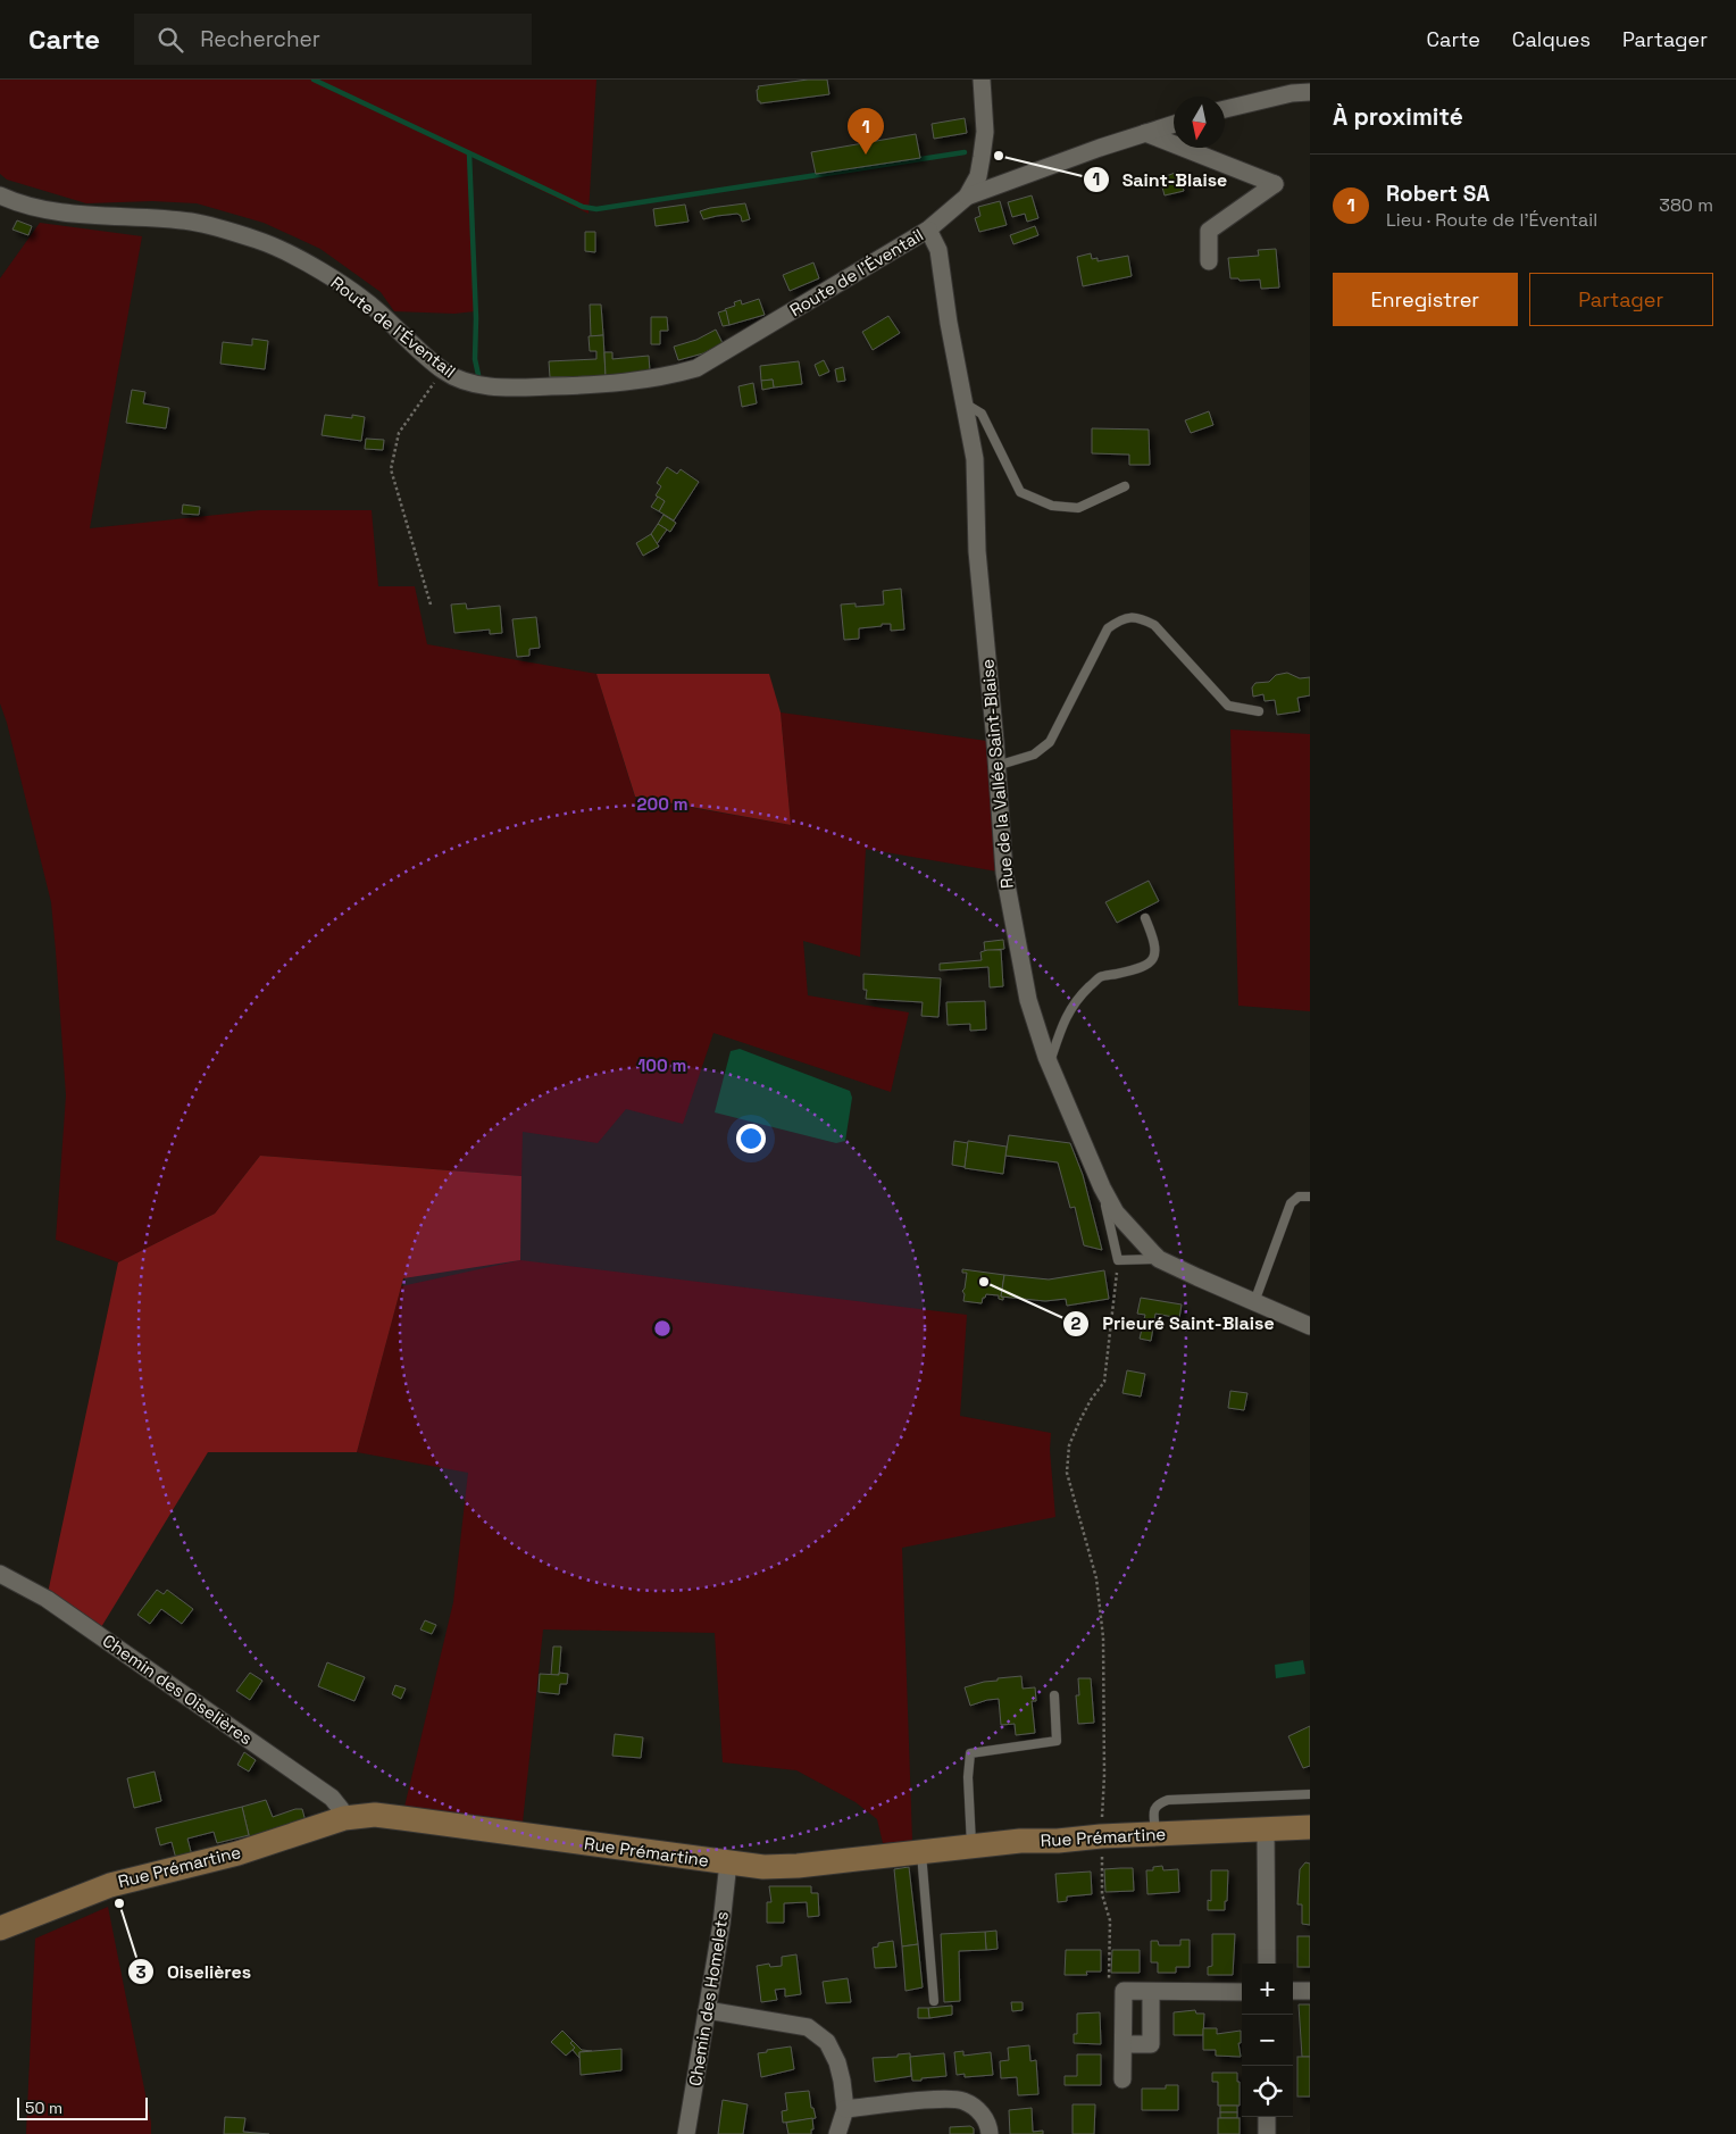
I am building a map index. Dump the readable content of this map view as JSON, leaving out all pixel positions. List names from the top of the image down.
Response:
{
  "streets": {
    "street": [
      "Route de l'Éventail",
      "Rue de la Vallée Saint-Blaise",
      "Chemin des Oiselières",
      "Rue Prémartine",
      "Chemin des Homelets"
    ]
  },
  "crossings": [
    ["Route de l'Éventail", "Rue de la Vallée Saint-Blaise"],
    ["Chemin des Oiselières", "Rue Prémartine"],
    ["Rue Prémartine", "Chemin des Homelets"]
  ],
  "places": ["Saint-Blaise", "Prieuré Saint-Blaise", "Oiselières"],
  "scale_bar": "50 m",
  "north": "bottom",
  "page": {
    "header": "Carte",
    "search": "Rechercher",
    "nav": ["Carte", "Calques", "Partager"],
    "heading": "À proximité",
    "pins": "1",
    "list": [
      {
        "mark": "1",
        "name": "Robert SA",
        "note": "Lieu · Route de l'Éventail",
        "value": "380 m"
      }
    ],
    "buttons": ["Enregistrer", "Partager"],
    "map_buttons": ["+", "−"],
    "scale": "50 m"
  },
  "rings": ["200 m", "100 m"]
}
